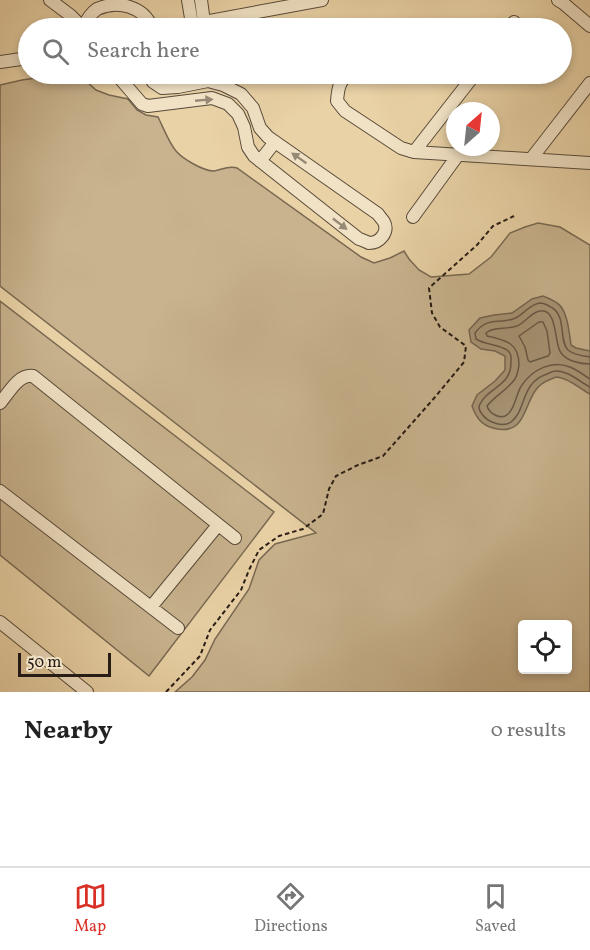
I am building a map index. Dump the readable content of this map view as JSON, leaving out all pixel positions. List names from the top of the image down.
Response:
{
  "scale_bar": "50 m",
  "north": "top right",
  "page": {
    "search": "Search here",
    "scale": "50 m",
    "heading": ["Nearby", "0 results"],
    "nav": ["Map", "Directions", "Saved"]
  }
}
